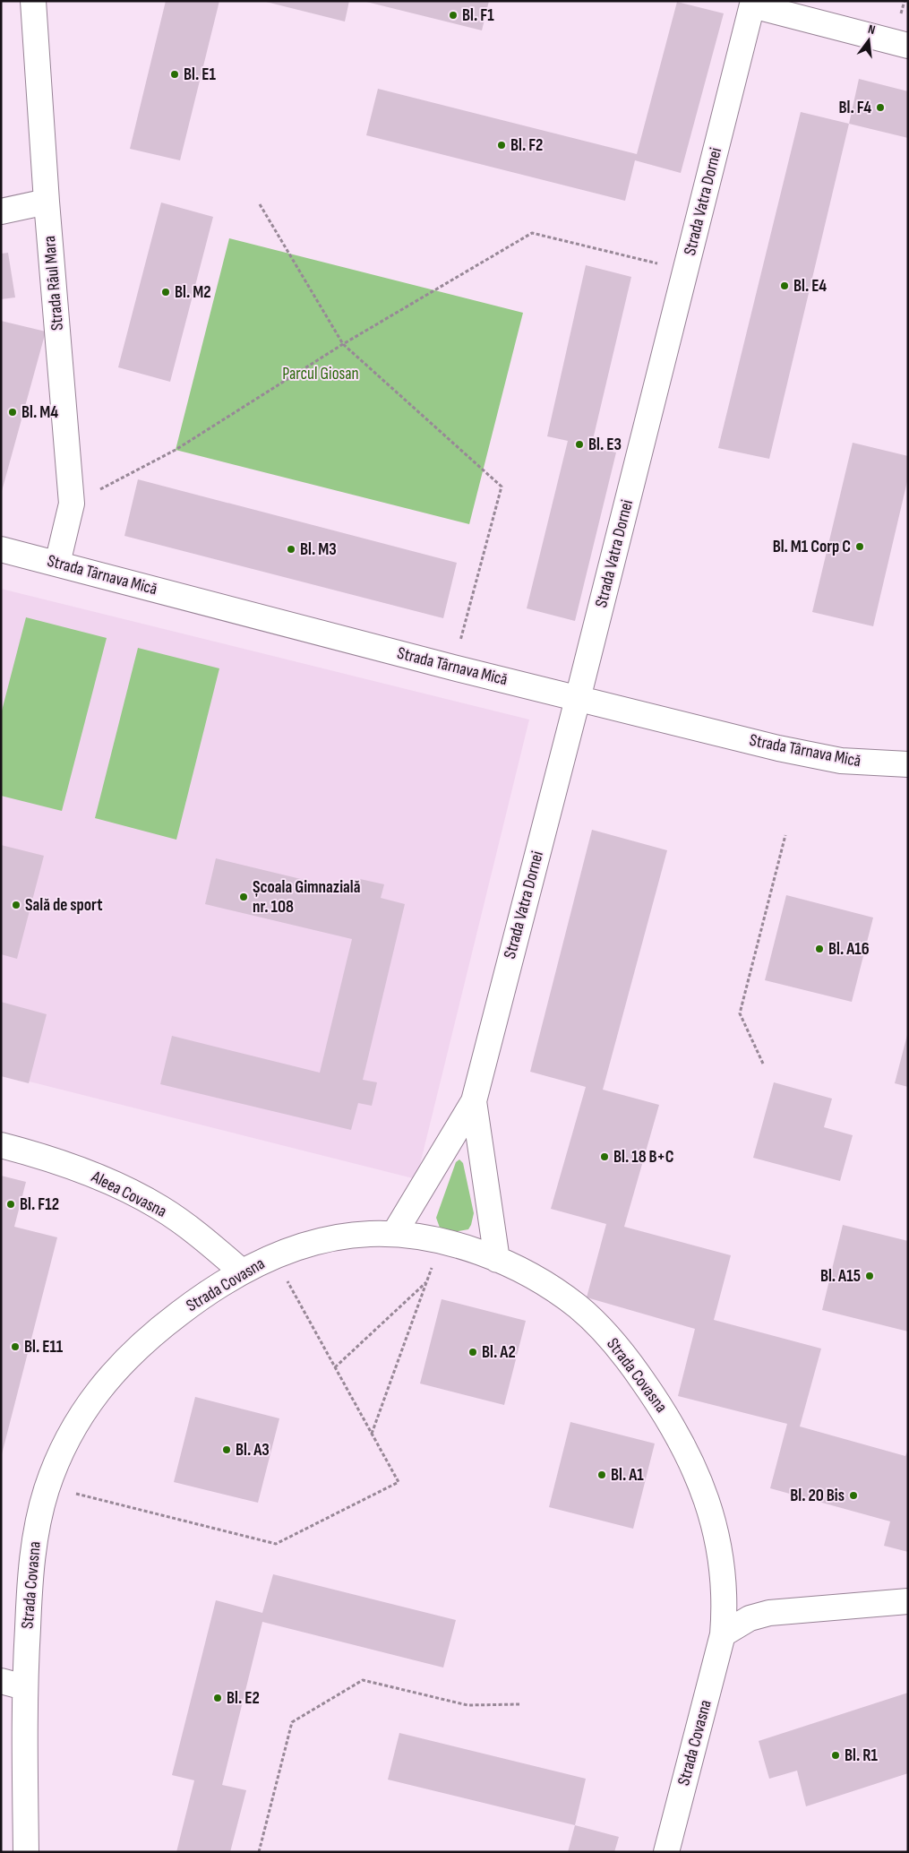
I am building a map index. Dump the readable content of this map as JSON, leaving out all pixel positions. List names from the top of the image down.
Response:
{
  "streets": {
    "street": [
      "Strada Vatra Dornei",
      "Strada Râul Mara",
      "Strada Târnava Mică",
      "Aleea Covasna",
      "Strada Covasna"
    ]
  },
  "crossings": [
    ["Strada Vatra Dornei", "Strada Târnava Mică"],
    ["Strada Vatra Dornei", "Strada Covasna"],
    ["Strada Râul Mara", "Strada Târnava Mică"],
    ["Aleea Covasna", "Strada Covasna"]
  ],
  "parks": ["Parcul Giosan"],
  "places": [
    "Bl. F1",
    "Bl. E1",
    "Bl. F4",
    "Bl. F2",
    "Bl. E4",
    "Bl. M2",
    "Bl. M4",
    "Bl. E3",
    "Bl. M1 Corp C",
    "Bl. M3",
    "Școala Gimnazială nr. 108",
    "Sală de sport",
    "Bl. A16",
    "Bl. 18 B+C",
    "Bl. F12",
    "Bl. A15",
    "Bl. E11",
    "Bl. A2",
    "Bl. A3",
    "Bl. A1",
    "Bl. 20 Bis",
    "Bl. E2",
    "Bl. R1"
  ],
  "north": "top"
}
